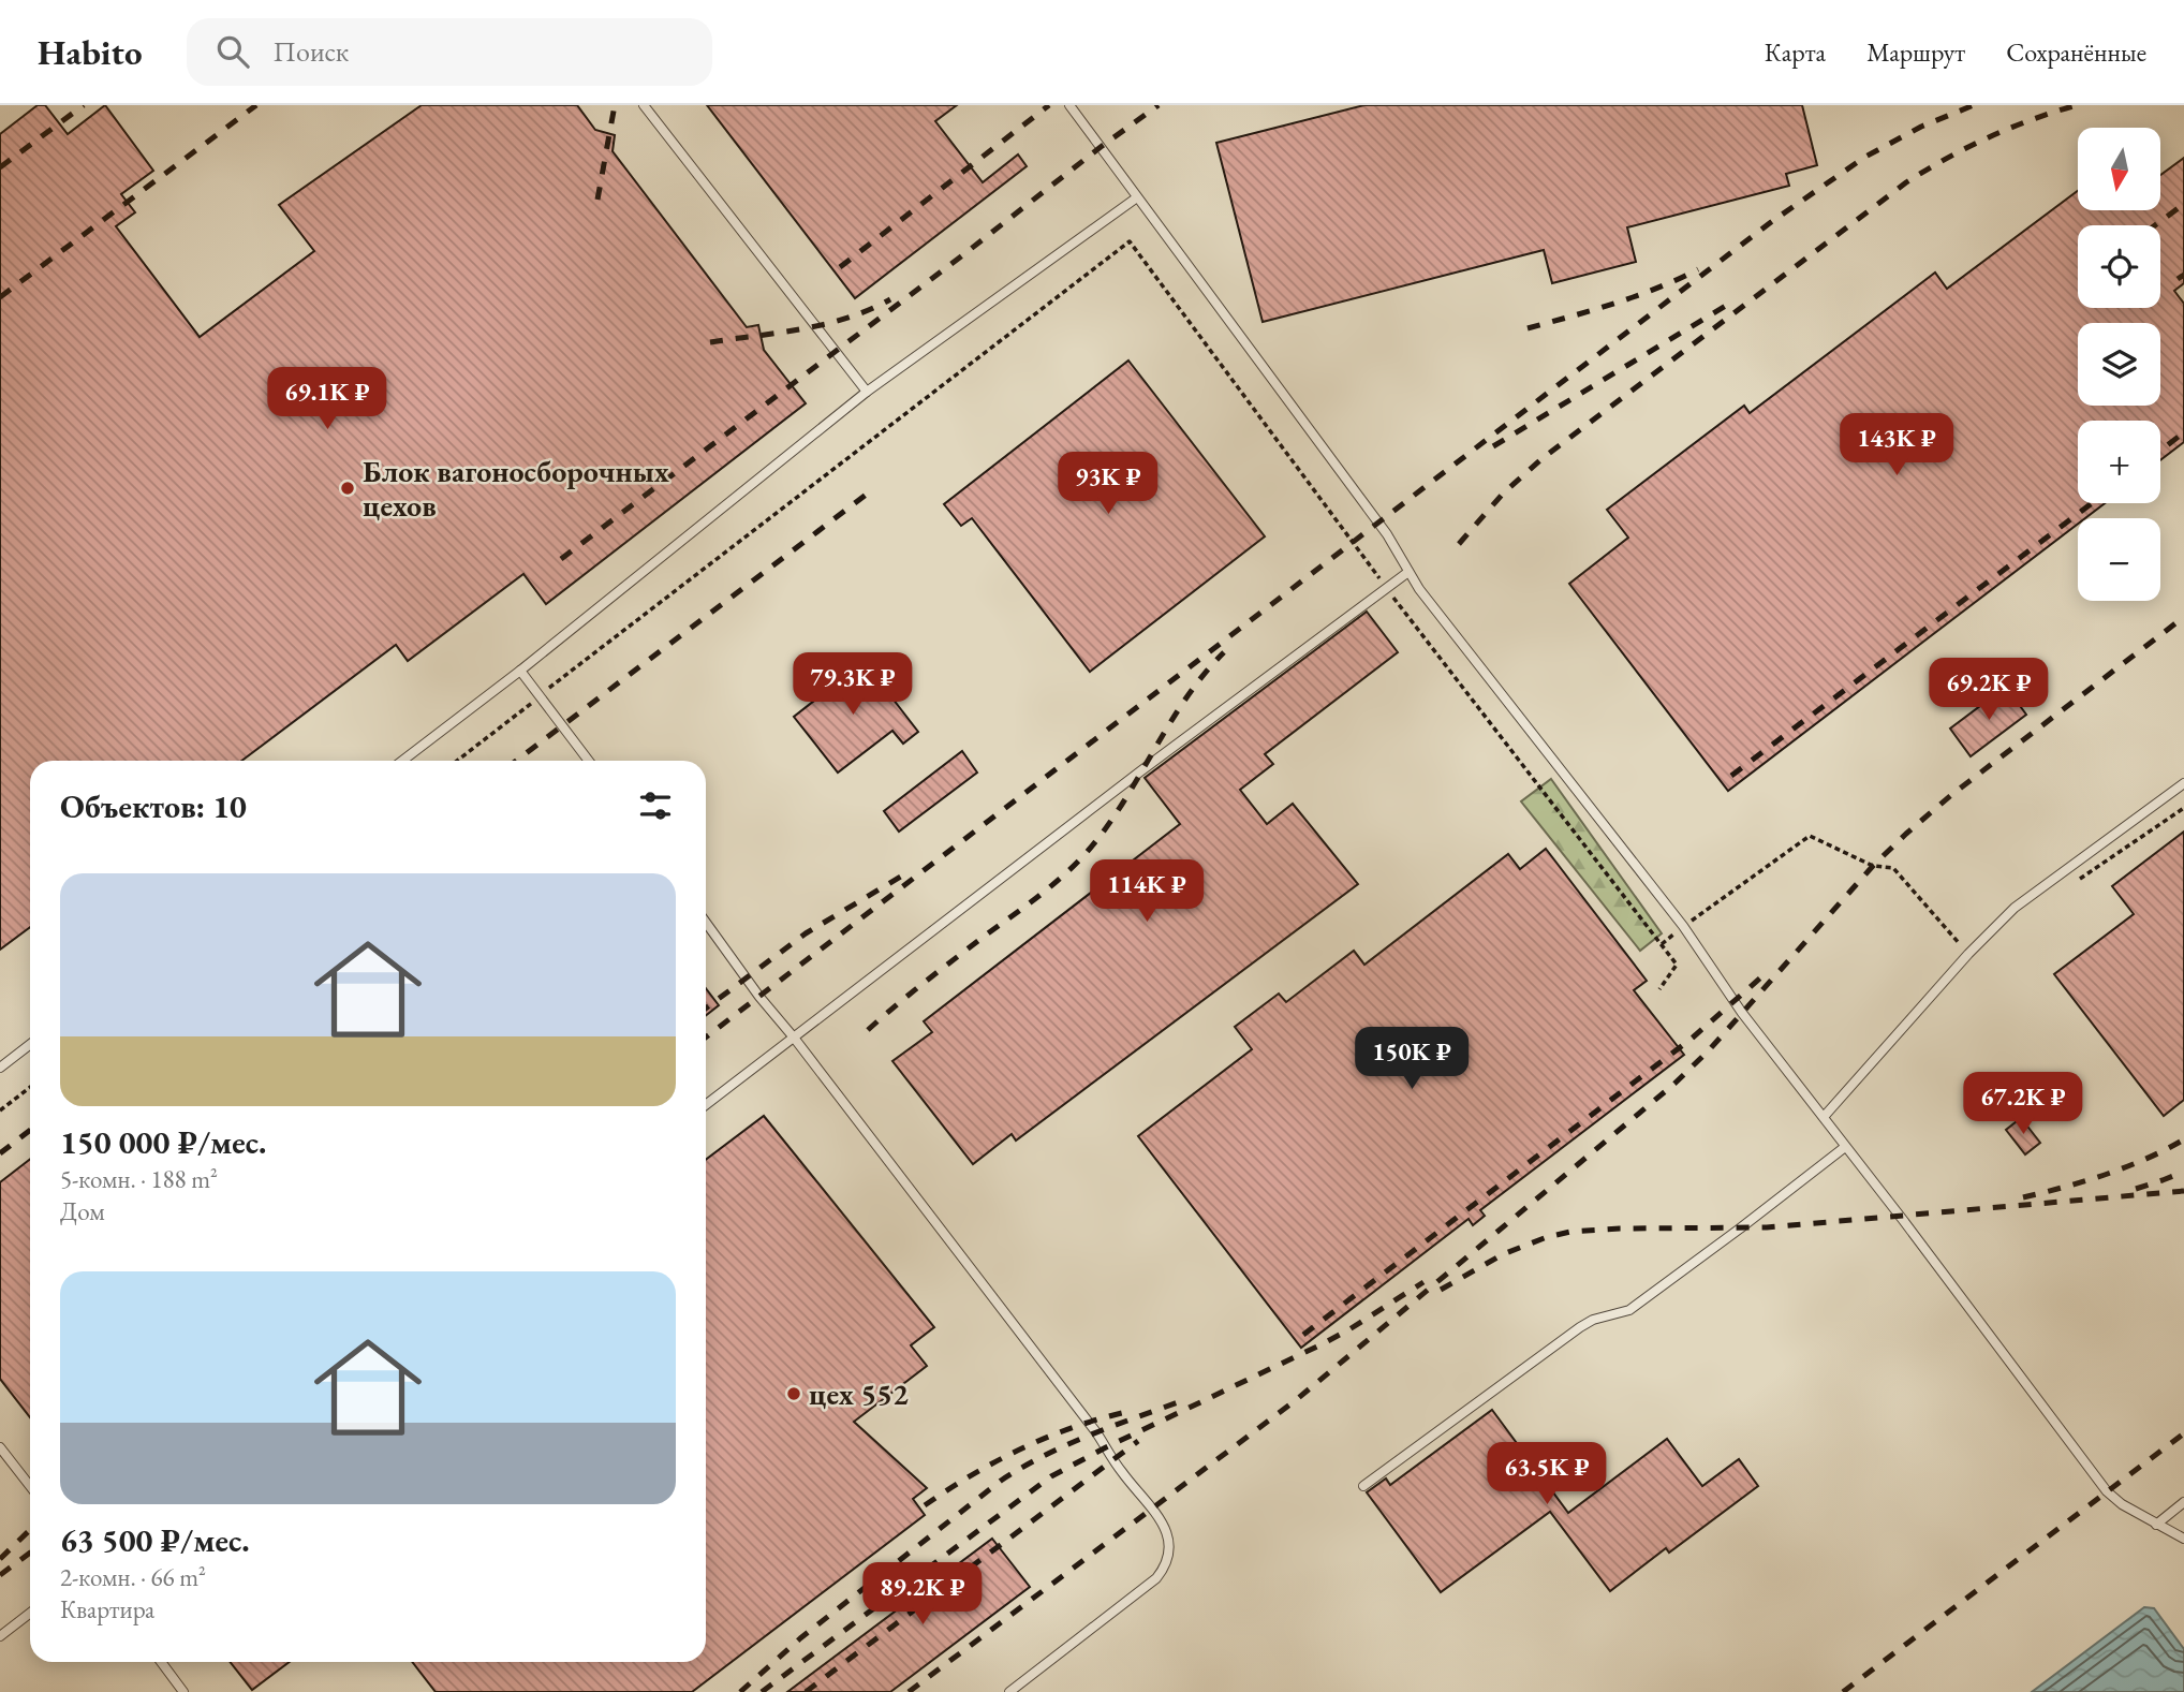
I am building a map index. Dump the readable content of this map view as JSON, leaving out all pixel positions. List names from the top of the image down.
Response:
{
  "places": ["Блок вагоносборочных цехов", "цех 552"],
  "north": "bottom",
  "page": {
    "header": "Habito",
    "search": "Поиск",
    "nav": ["Карта", "Маршрут", "Сохранённые"],
    "map_buttons": ["+", "−"],
    "price": [
      "69.1K ₽",
      "143K ₽",
      "93K ₽",
      "79.3K ₽",
      "69.2K ₽",
      "114K ₽",
      "150K ₽",
      "67.2K ₽",
      "63.5K ₽",
      "89.2K ₽"
    ],
    "heading": "Объектов: 10",
    "list": [
      {
        "name": "150 000 ₽/мес.",
        "note": "5-комн. · 188 m² · Дом"
      },
      {
        "name": "63 500 ₽/мес.",
        "note": "2-комн. · 66 m² · Квартира"
      }
    ]
  }
}
